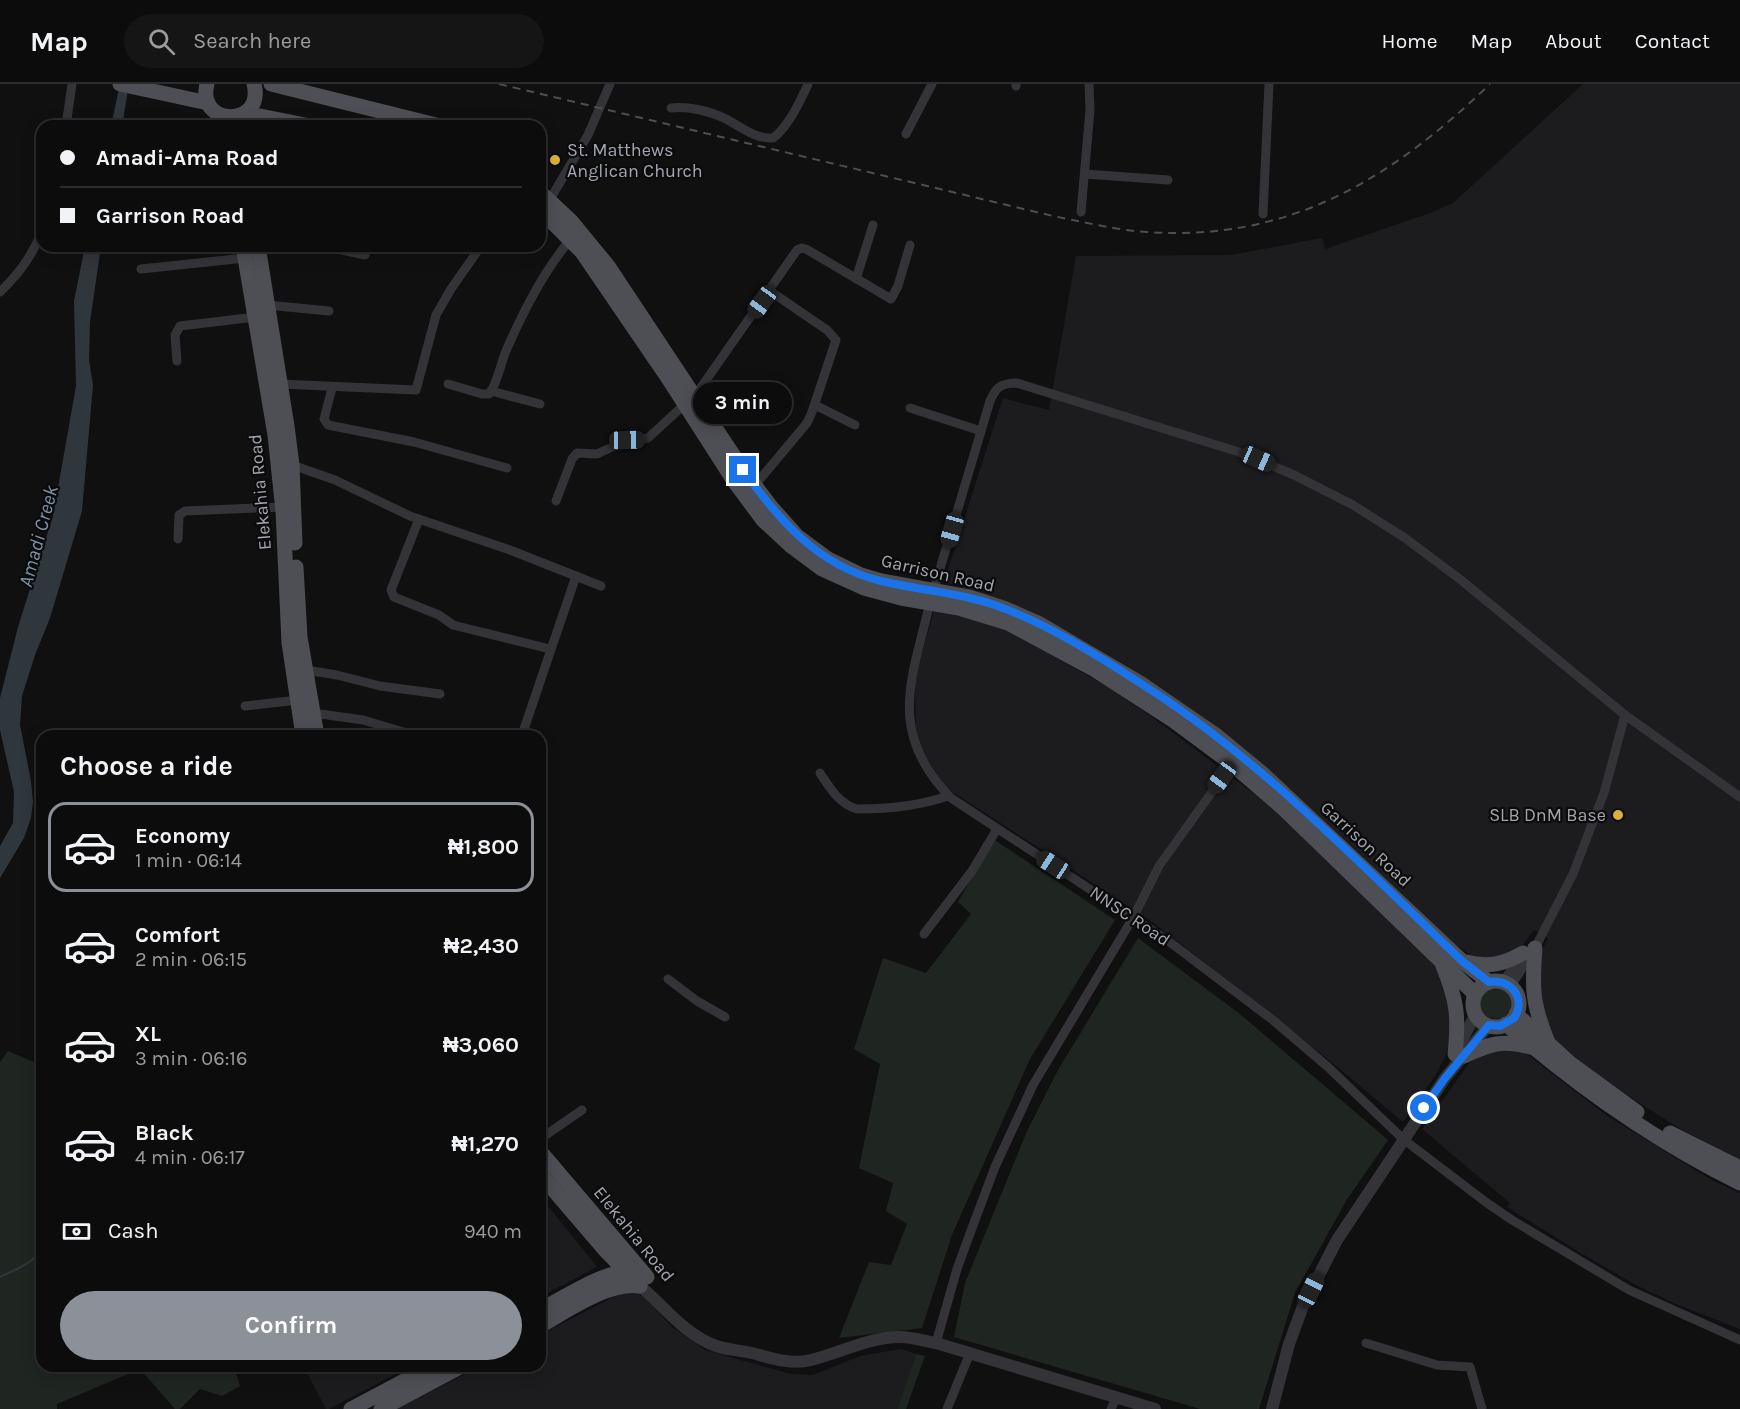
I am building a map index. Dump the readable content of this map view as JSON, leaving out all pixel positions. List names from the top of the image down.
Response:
{
  "streets": {
    "main road": ["Elekahia Road", "Garrison Road"],
    "street": ["NNSC Road"]
  },
  "crossings": [
    ["Garrison Road", "NNSC Road"]
  ],
  "water": ["Amadi Creek"],
  "places": ["St. Matthews Anglican Church", "SLB DnM Base"],
  "page": {
    "header": "Map",
    "search": "Search here",
    "nav": [
      "Home",
      "Map",
      "About",
      "Contact"
    ],
    "banner": ["Amadi-Ama Road", "Garrison Road"],
    "bubble": "3 min",
    "heading": "Choose a ride",
    "list": [
      {
        "name": "Economy",
        "note": "1 min · 06:14",
        "value": "₦1,800"
      },
      {
        "name": "Comfort",
        "note": "2 min · 06:15",
        "value": "₦2,430"
      },
      {
        "name": "XL",
        "note": "3 min · 06:16",
        "value": "₦3,060"
      },
      {
        "name": "Black",
        "note": "4 min · 06:17",
        "value": "₦1,270"
      }
    ],
    "pay": ["Cash", "940 m"],
    "buttons": "Confirm"
  }
}
